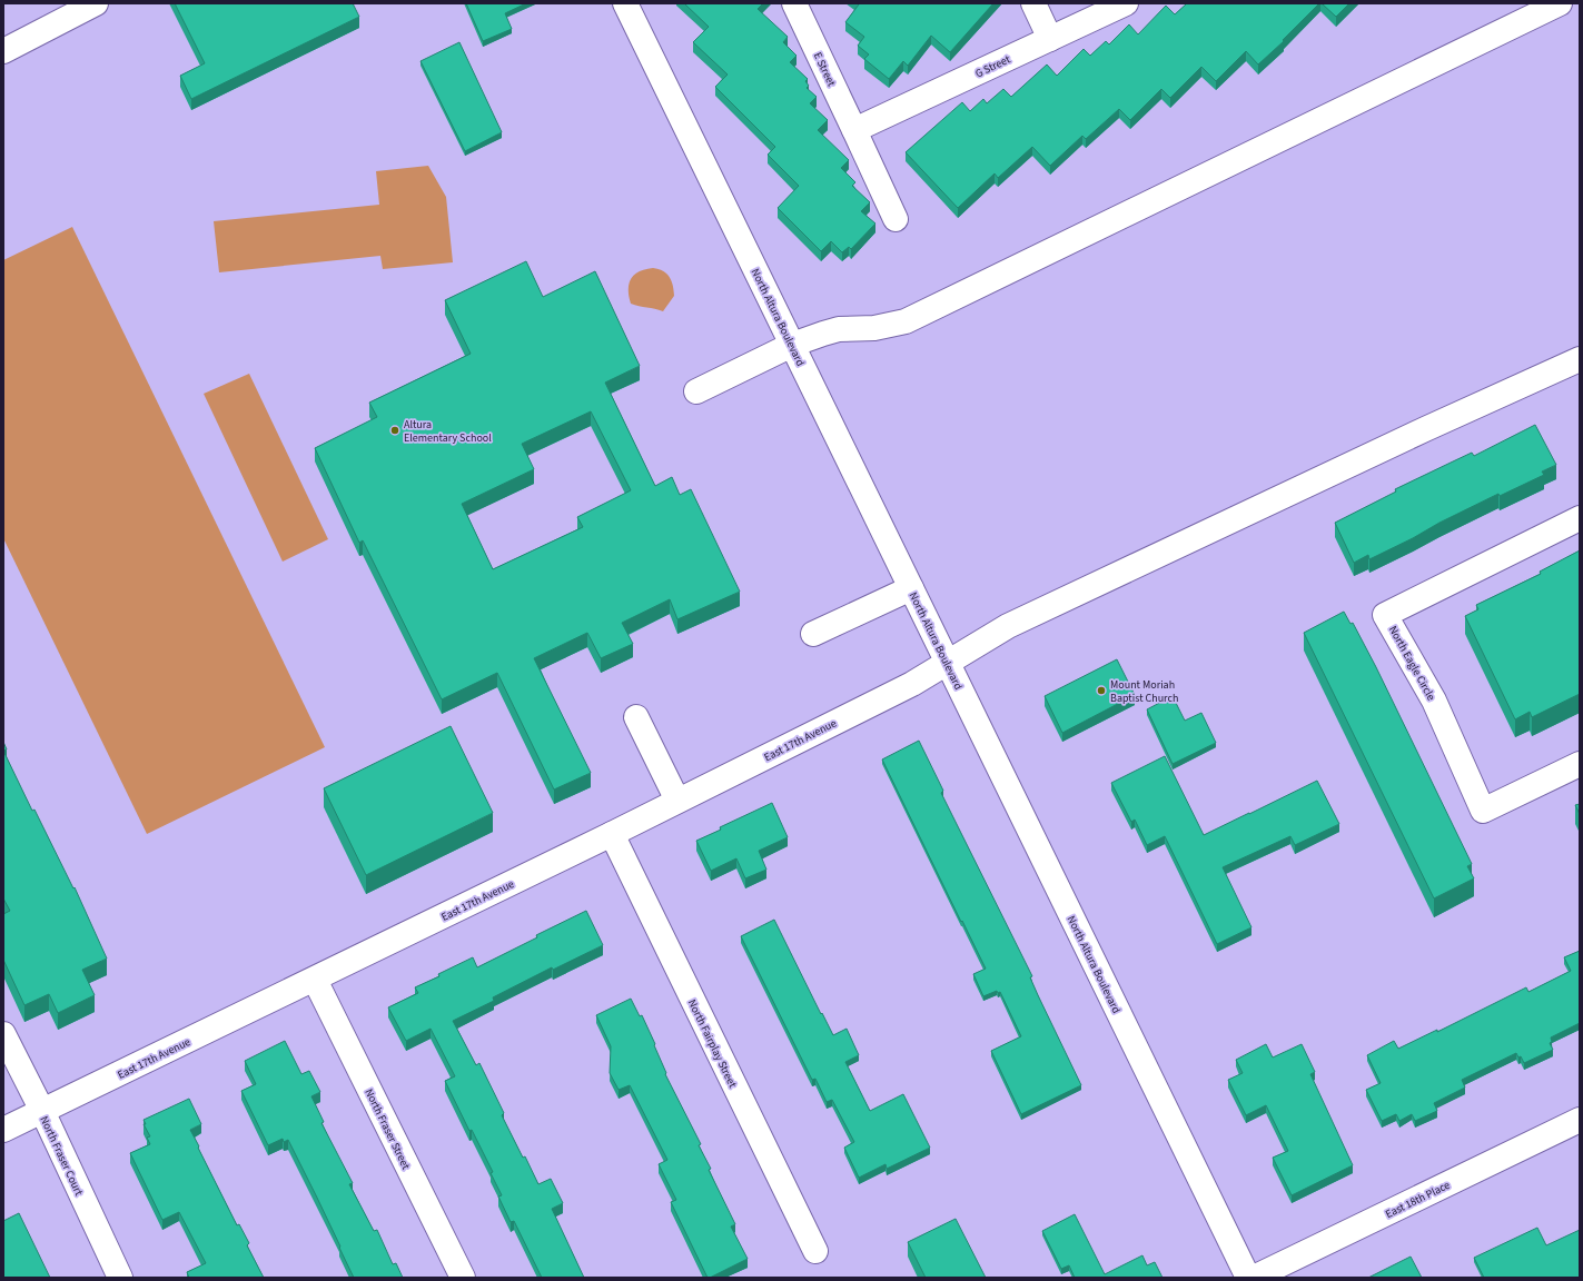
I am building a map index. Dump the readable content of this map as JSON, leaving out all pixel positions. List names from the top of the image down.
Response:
{
  "streets": {
    "street": [
      "G Street",
      "E Street",
      "North Altura Boulevard",
      "North Eagle Circle",
      "East 17th Avenue",
      "North Fairplay Street",
      "North Fraser Street",
      "North Fraser Court",
      "East 18th Place"
    ]
  },
  "crossings": [
    ["G Street", "E Street"],
    ["North Altura Boulevard", "East 17th Avenue"],
    ["East 17th Avenue", "North Fairplay Street"],
    ["East 17th Avenue", "North Fraser Street"],
    ["East 17th Avenue", "North Fraser Court"]
  ],
  "places": ["Altura Elementary School", "Mount Moriah Baptist Church"]
}
